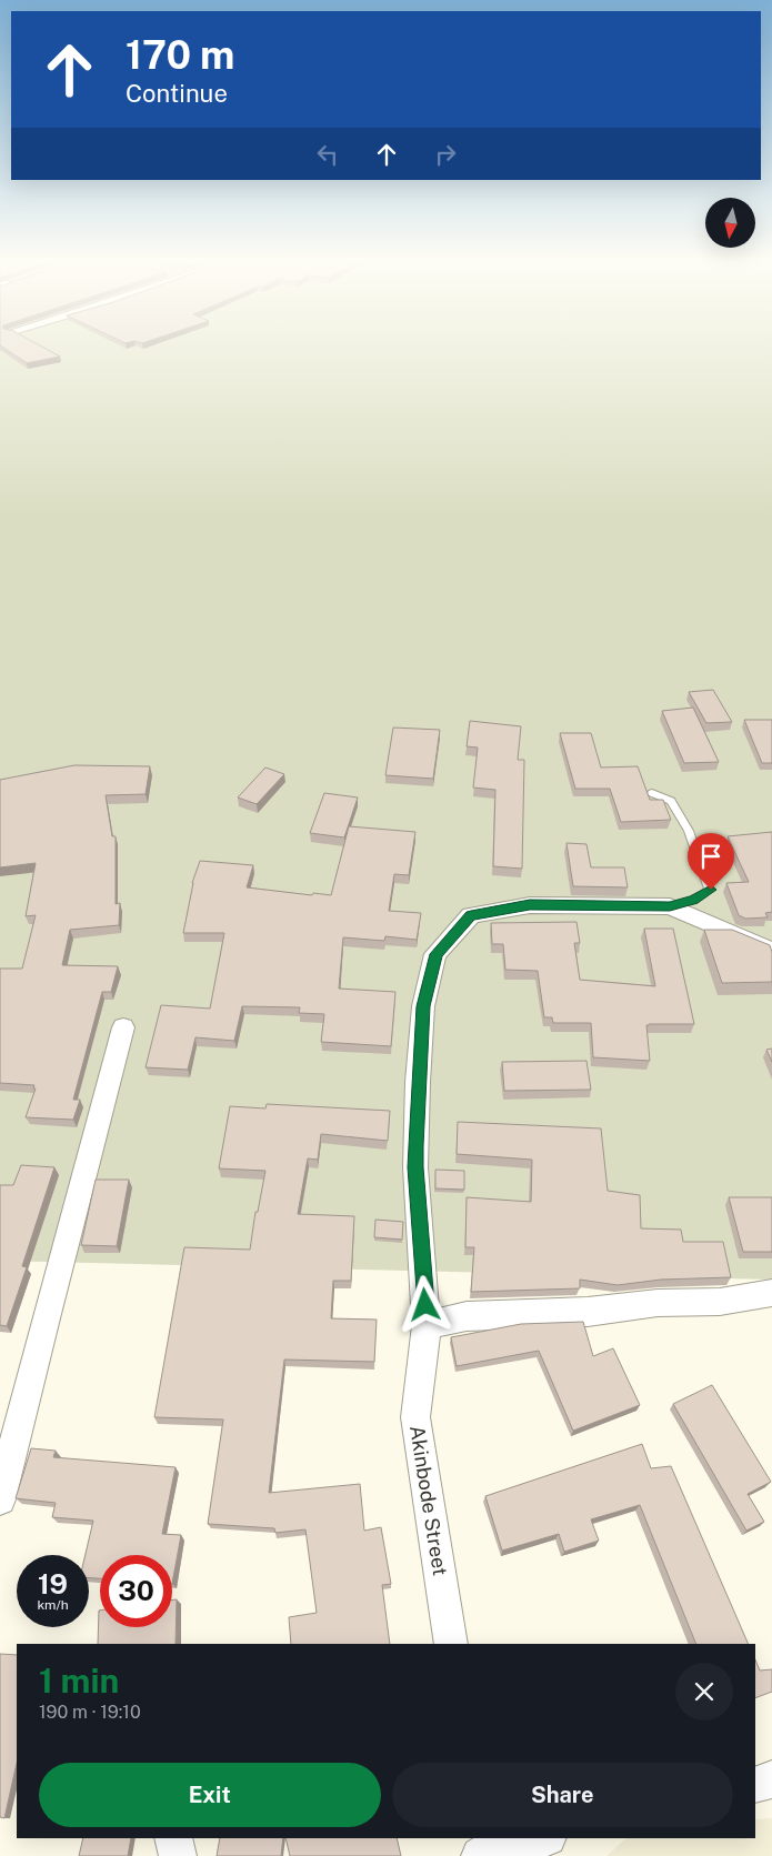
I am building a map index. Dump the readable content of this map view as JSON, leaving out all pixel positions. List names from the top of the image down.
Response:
{
  "streets": {
    "street": ["Akinbode Street"]
  },
  "north": "bottom",
  "page": {
    "turn": ["170 m", "Continue"],
    "speed": "19 km/h",
    "limit": "30",
    "heading": ["1 min", "190 m · 19:10"],
    "buttons": ["Exit", "Share"]
  }
}
